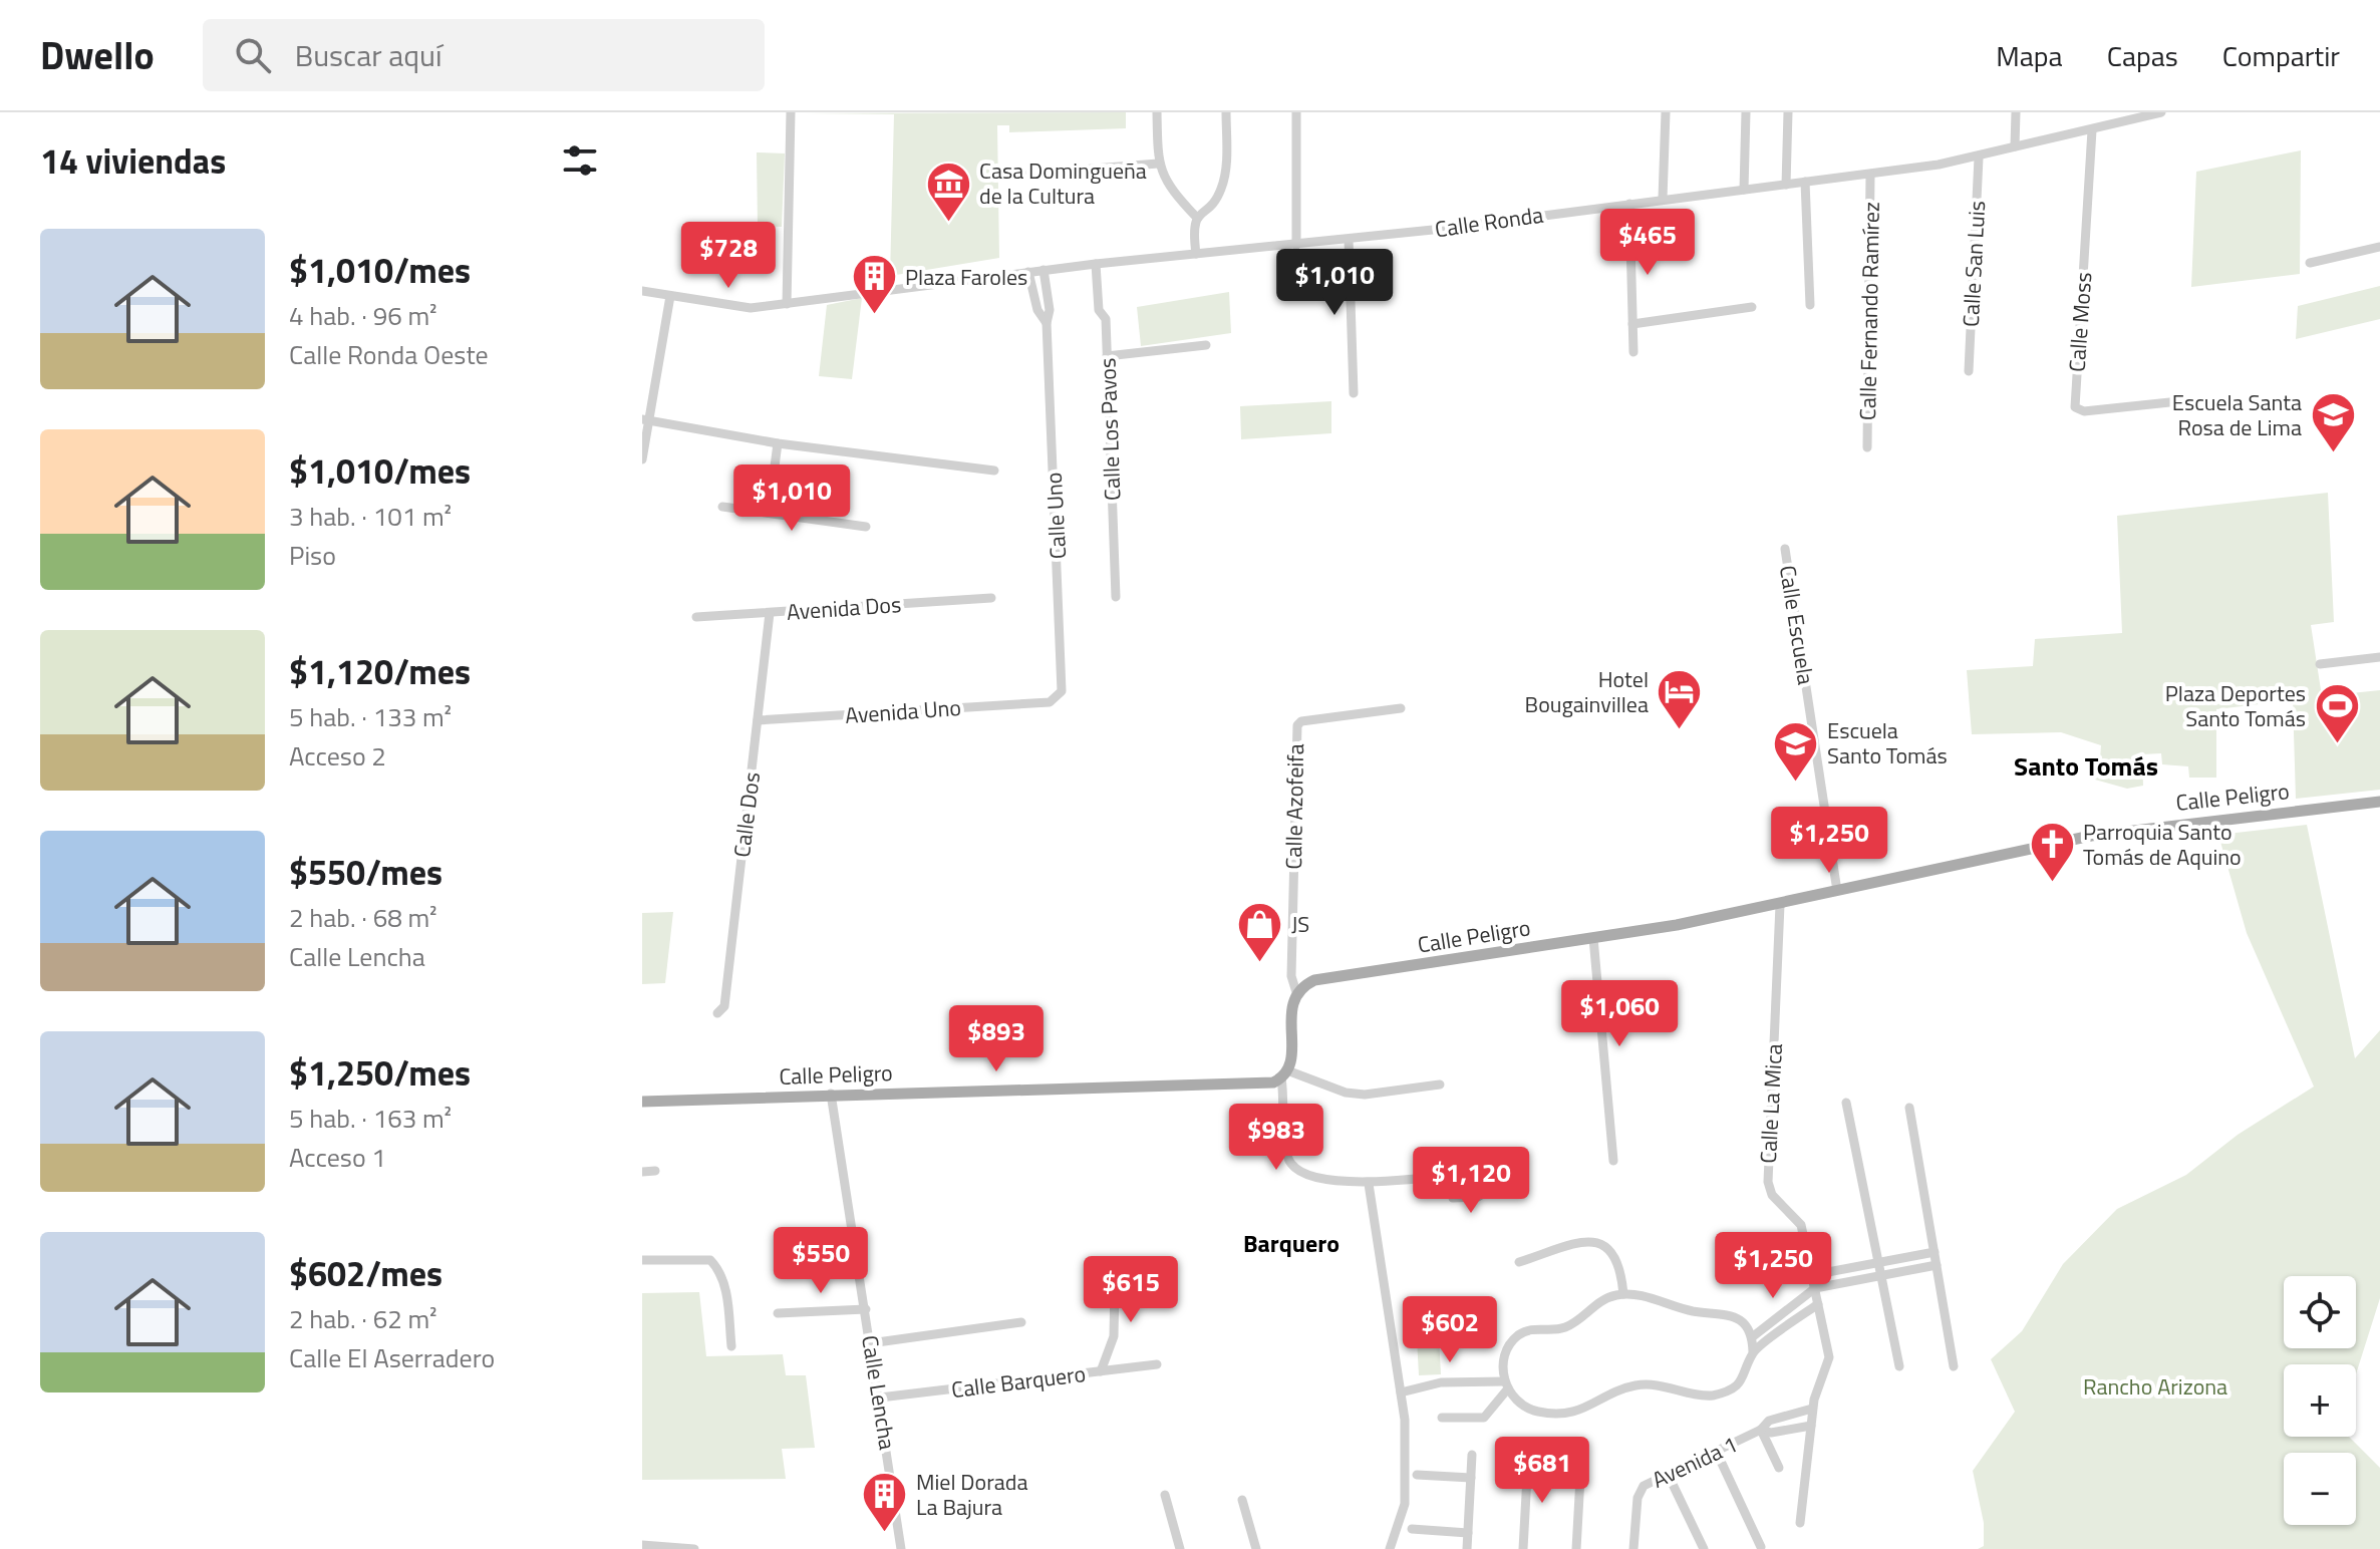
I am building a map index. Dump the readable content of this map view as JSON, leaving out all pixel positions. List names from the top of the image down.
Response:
{
  "streets": {
    "main road": ["Calle Peligro"],
    "street": [
      "Calle Ronda",
      "Calle San Luis",
      "Calle Fernando Ramírez",
      "Calle Moss",
      "Calle Los Pavos",
      "Calle Uno",
      "Avenida Dos",
      "Calle Escuela",
      "Avenida Uno",
      "Calle Azofeifa",
      "Calle Dos",
      "Calle La Mica",
      "Calle Barquero",
      "Calle Lencha",
      "Avenida 1"
    ]
  },
  "crossings": [
    ["Calle Ronda", "Calle San Luis"],
    ["Calle Ronda", "Calle Fernando Ramírez"],
    ["Calle Ronda", "Calle Moss"],
    ["Calle Ronda", "Calle Los Pavos"],
    ["Calle Ronda", "Calle Uno"],
    ["Calle Uno", "Avenida Uno"],
    ["Avenida Dos", "Calle Dos"],
    ["Calle Escuela", "Calle Peligro"],
    ["Avenida Uno", "Calle Dos"],
    ["Calle Peligro", "Calle Azofeifa"],
    ["Calle Peligro", "Calle La Mica"],
    ["Calle Peligro", "Calle Lencha"],
    ["Calle La Mica", "Avenida 1"],
    ["Calle Barquero", "Calle Lencha"]
  ],
  "districts": ["Santo Tomás", "Barquero"],
  "parks": ["Rancho Arizona"],
  "places": {
    "museum": ["Casa Domingueña de la Cultura"],
    "building": ["Plaza Faroles", "Miel Dorada La Bajura"],
    "school or university": ["Escuela Santa Rosa de Lima", "Escuela Santo Tomás"],
    "hotel": ["Hotel Bougainvillea"],
    "sports": ["Plaza Deportes Santo Tomás"],
    "church": ["Parroquia Santo Tomás de Aquino"],
    "shop": ["JS"]
  },
  "page": {
    "header": "Dwello",
    "search": "Buscar aquí",
    "nav": ["Mapa", "Capas", "Compartir"],
    "heading": "14 viviendas",
    "list": [
      {
        "name": "$1,010/mes",
        "note": "4 hab. · 96 m² · Calle Ronda Oeste"
      },
      {
        "name": "$1,010/mes",
        "note": "3 hab. · 101 m² · Piso"
      },
      {
        "name": "$1,120/mes",
        "note": "5 hab. · 133 m² · Acceso 2"
      },
      {
        "name": "$550/mes",
        "note": "2 hab. · 68 m² · Calle Lencha"
      },
      {
        "name": "$1,250/mes",
        "note": "5 hab. · 163 m² · Acceso 1"
      },
      {
        "name": "$602/mes",
        "note": "2 hab. · 62 m² · Calle El Aserradero"
      }
    ],
    "price": [
      "$465",
      "$728",
      "$1,010",
      "$1,010",
      "$1,250",
      "$1,060",
      "$893",
      "$983",
      "$1,120",
      "$550",
      "$1,250",
      "$615",
      "$602",
      "$681"
    ],
    "map_buttons": ["+", "−"]
  }
}
